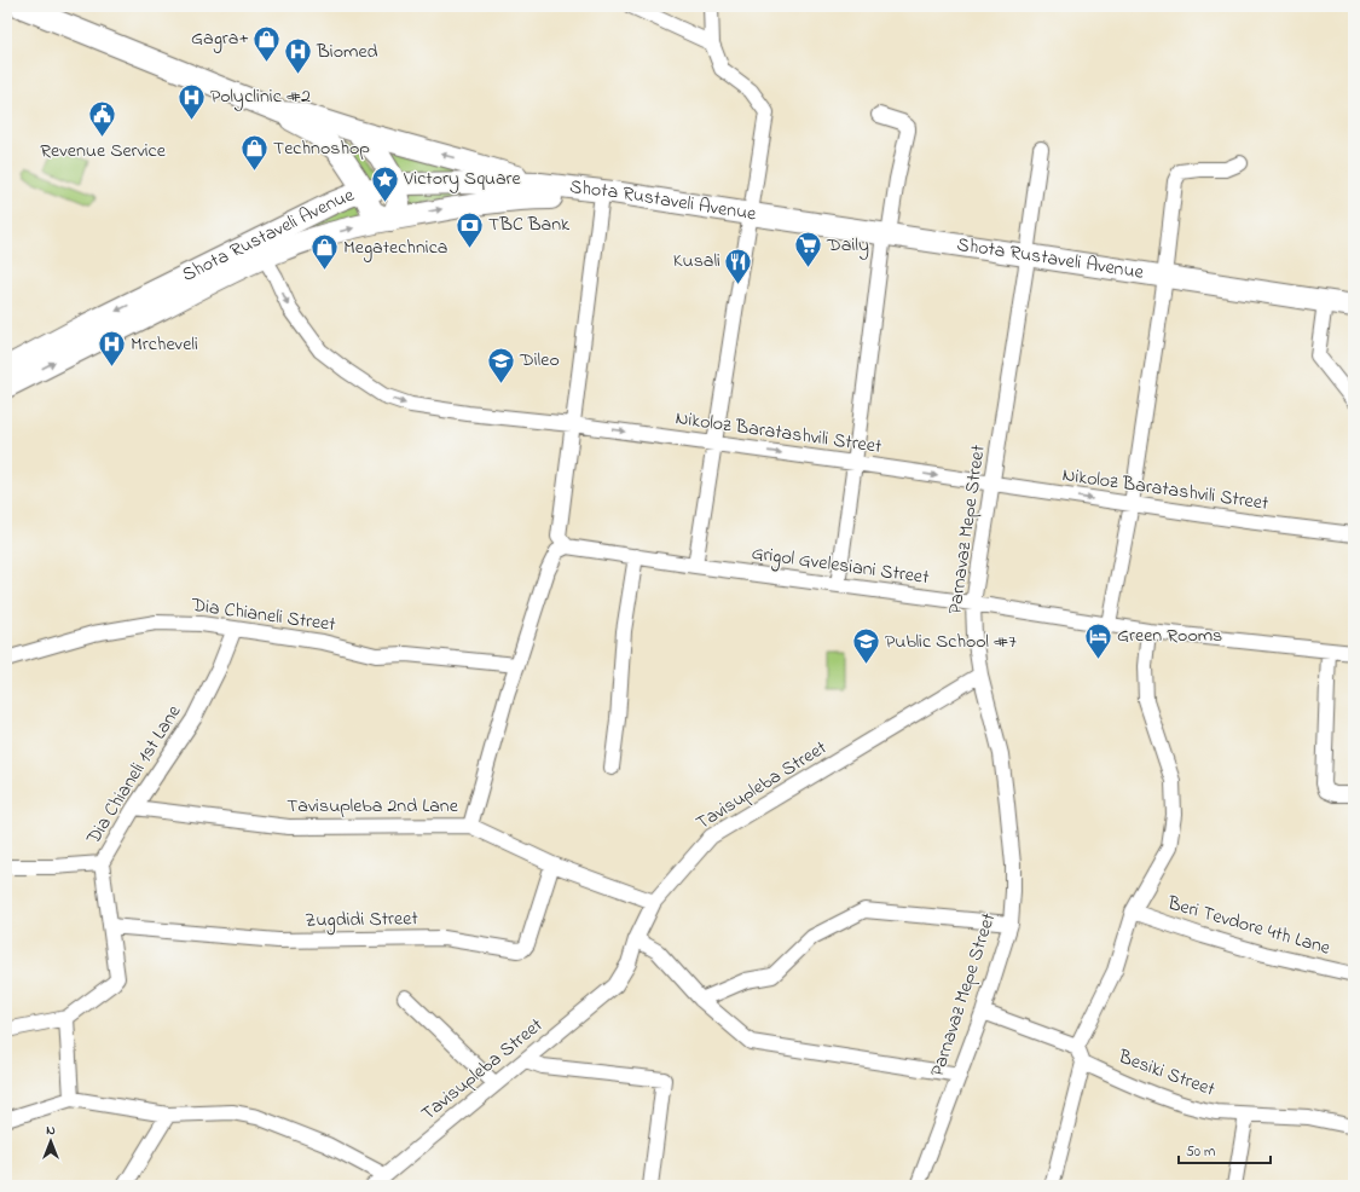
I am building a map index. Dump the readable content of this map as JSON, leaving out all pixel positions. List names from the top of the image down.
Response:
{
  "streets": {
    "main road": ["Shota Rustaveli Avenue"],
    "street": [
      "Nikoloz Baratashvili Street",
      "Parnavaz Mepe Street",
      "Grigol Gvelesiani Street",
      "Dia Chianeli Street",
      "Dia Chianeli 1st Lane",
      "Tavisupleba Street",
      "Tavisupleba 2nd Lane",
      "Zugdidi Street",
      "Beri Tevdore 4th Lane",
      "Besiki Street"
    ]
  },
  "crossings": [
    ["Shota Rustaveli Avenue", "Nikoloz Baratashvili Street"],
    ["Shota Rustaveli Avenue", "Parnavaz Mepe Street"],
    ["Nikoloz Baratashvili Street", "Parnavaz Mepe Street"],
    ["Parnavaz Mepe Street", "Grigol Gvelesiani Street"],
    ["Parnavaz Mepe Street", "Tavisupleba Street"],
    ["Dia Chianeli Street", "Dia Chianeli 1st Lane"],
    ["Dia Chianeli 1st Lane", "Tavisupleba 2nd Lane"],
    ["Dia Chianeli 1st Lane", "Zugdidi Street"],
    ["Tavisupleba Street", "Tavisupleba 2nd Lane"],
    ["Tavisupleba 2nd Lane", "Zugdidi Street"]
  ],
  "one_way": ["Nikoloz Baratashvili Street"],
  "places": {
    "shop": ["Gagra+", "Technoshop", "Megatechnica"],
    "hospital": ["Biomed", "Polyclinic #2", "Mrcheveli"],
    "public building": ["Revenue Service"],
    "place": ["Victory Square"],
    "bank": ["TBC Bank"],
    "supermarket": ["Daily"],
    "restaurant": ["Kusali"],
    "school or university": ["Dileo", "Public School #7"],
    "hotel": ["Green Rooms"]
  },
  "scale_bar": "50 m",
  "north": "top"
}
